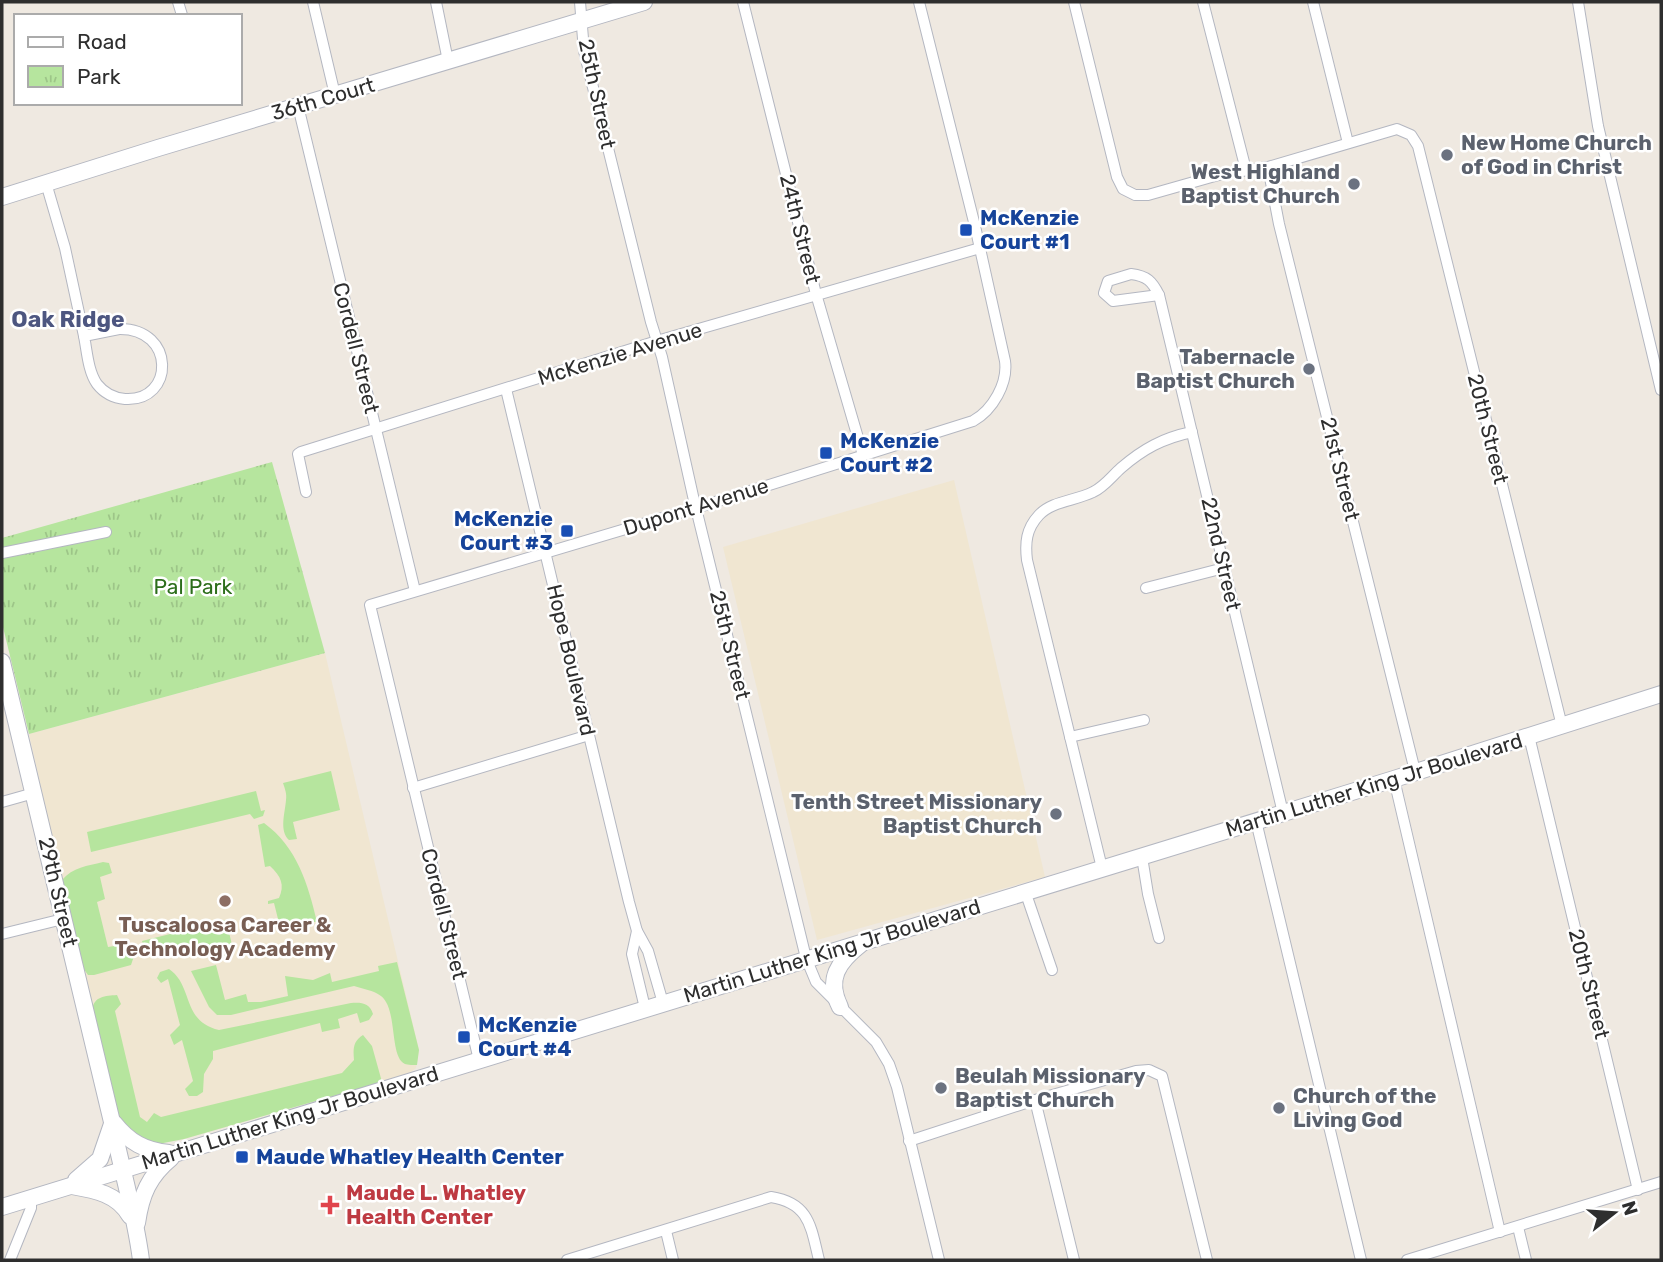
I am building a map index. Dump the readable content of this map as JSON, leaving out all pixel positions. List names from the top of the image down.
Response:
{
  "streets": {
    "main road": ["36th Court", "Martin Luther King Jr Boulevard", "29th Street"],
    "street": [
      "25th Street",
      "24th Street",
      "Cordell Street",
      "McKenzie Avenue",
      "20th Street",
      "21st Street",
      "Dupont Avenue",
      "22nd Street",
      "Hope Boulevard"
    ]
  },
  "crossings": [
    ["25th Street", "36th Court"],
    ["25th Street", "McKenzie Avenue"],
    ["25th Street", "Dupont Avenue"],
    ["25th Street", "Martin Luther King Jr Boulevard"],
    ["36th Court", "Cordell Street"],
    ["24th Street", "McKenzie Avenue"],
    ["24th Street", "Dupont Avenue"],
    ["Cordell Street", "McKenzie Avenue"],
    ["Cordell Street", "Dupont Avenue"],
    ["Cordell Street", "Martin Luther King Jr Boulevard"],
    ["McKenzie Avenue", "Dupont Avenue"],
    ["McKenzie Avenue", "Hope Boulevard"],
    ["20th Street", "Martin Luther King Jr Boulevard"],
    ["21st Street", "Martin Luther King Jr Boulevard"],
    ["Dupont Avenue", "Hope Boulevard"],
    ["22nd Street", "Martin Luther King Jr Boulevard"],
    ["Hope Boulevard", "Martin Luther King Jr Boulevard"],
    ["Martin Luther King Jr Boulevard", "29th Street"]
  ],
  "districts": ["Oak Ridge"],
  "parks": ["Pal Park"],
  "places": {
    "other": [
      "New Home Church of God in Christ",
      "West Highland Baptist Church",
      "Tabernacle Baptist Church",
      "Tenth Street Missionary Baptist Church",
      "Tuscaloosa Career & Technology Academy",
      "Beulah Missionary Baptist Church",
      "Church of the Living God"
    ],
    "transit": [
      "McKenzie Court #1",
      "McKenzie Court #2",
      "McKenzie Court #3",
      "McKenzie Court #4",
      "Maude Whatley Health Center"
    ],
    "health": ["Maude L. Whatley Health Center"]
  },
  "legend": ["Road", "Park"],
  "north": "right"
}
